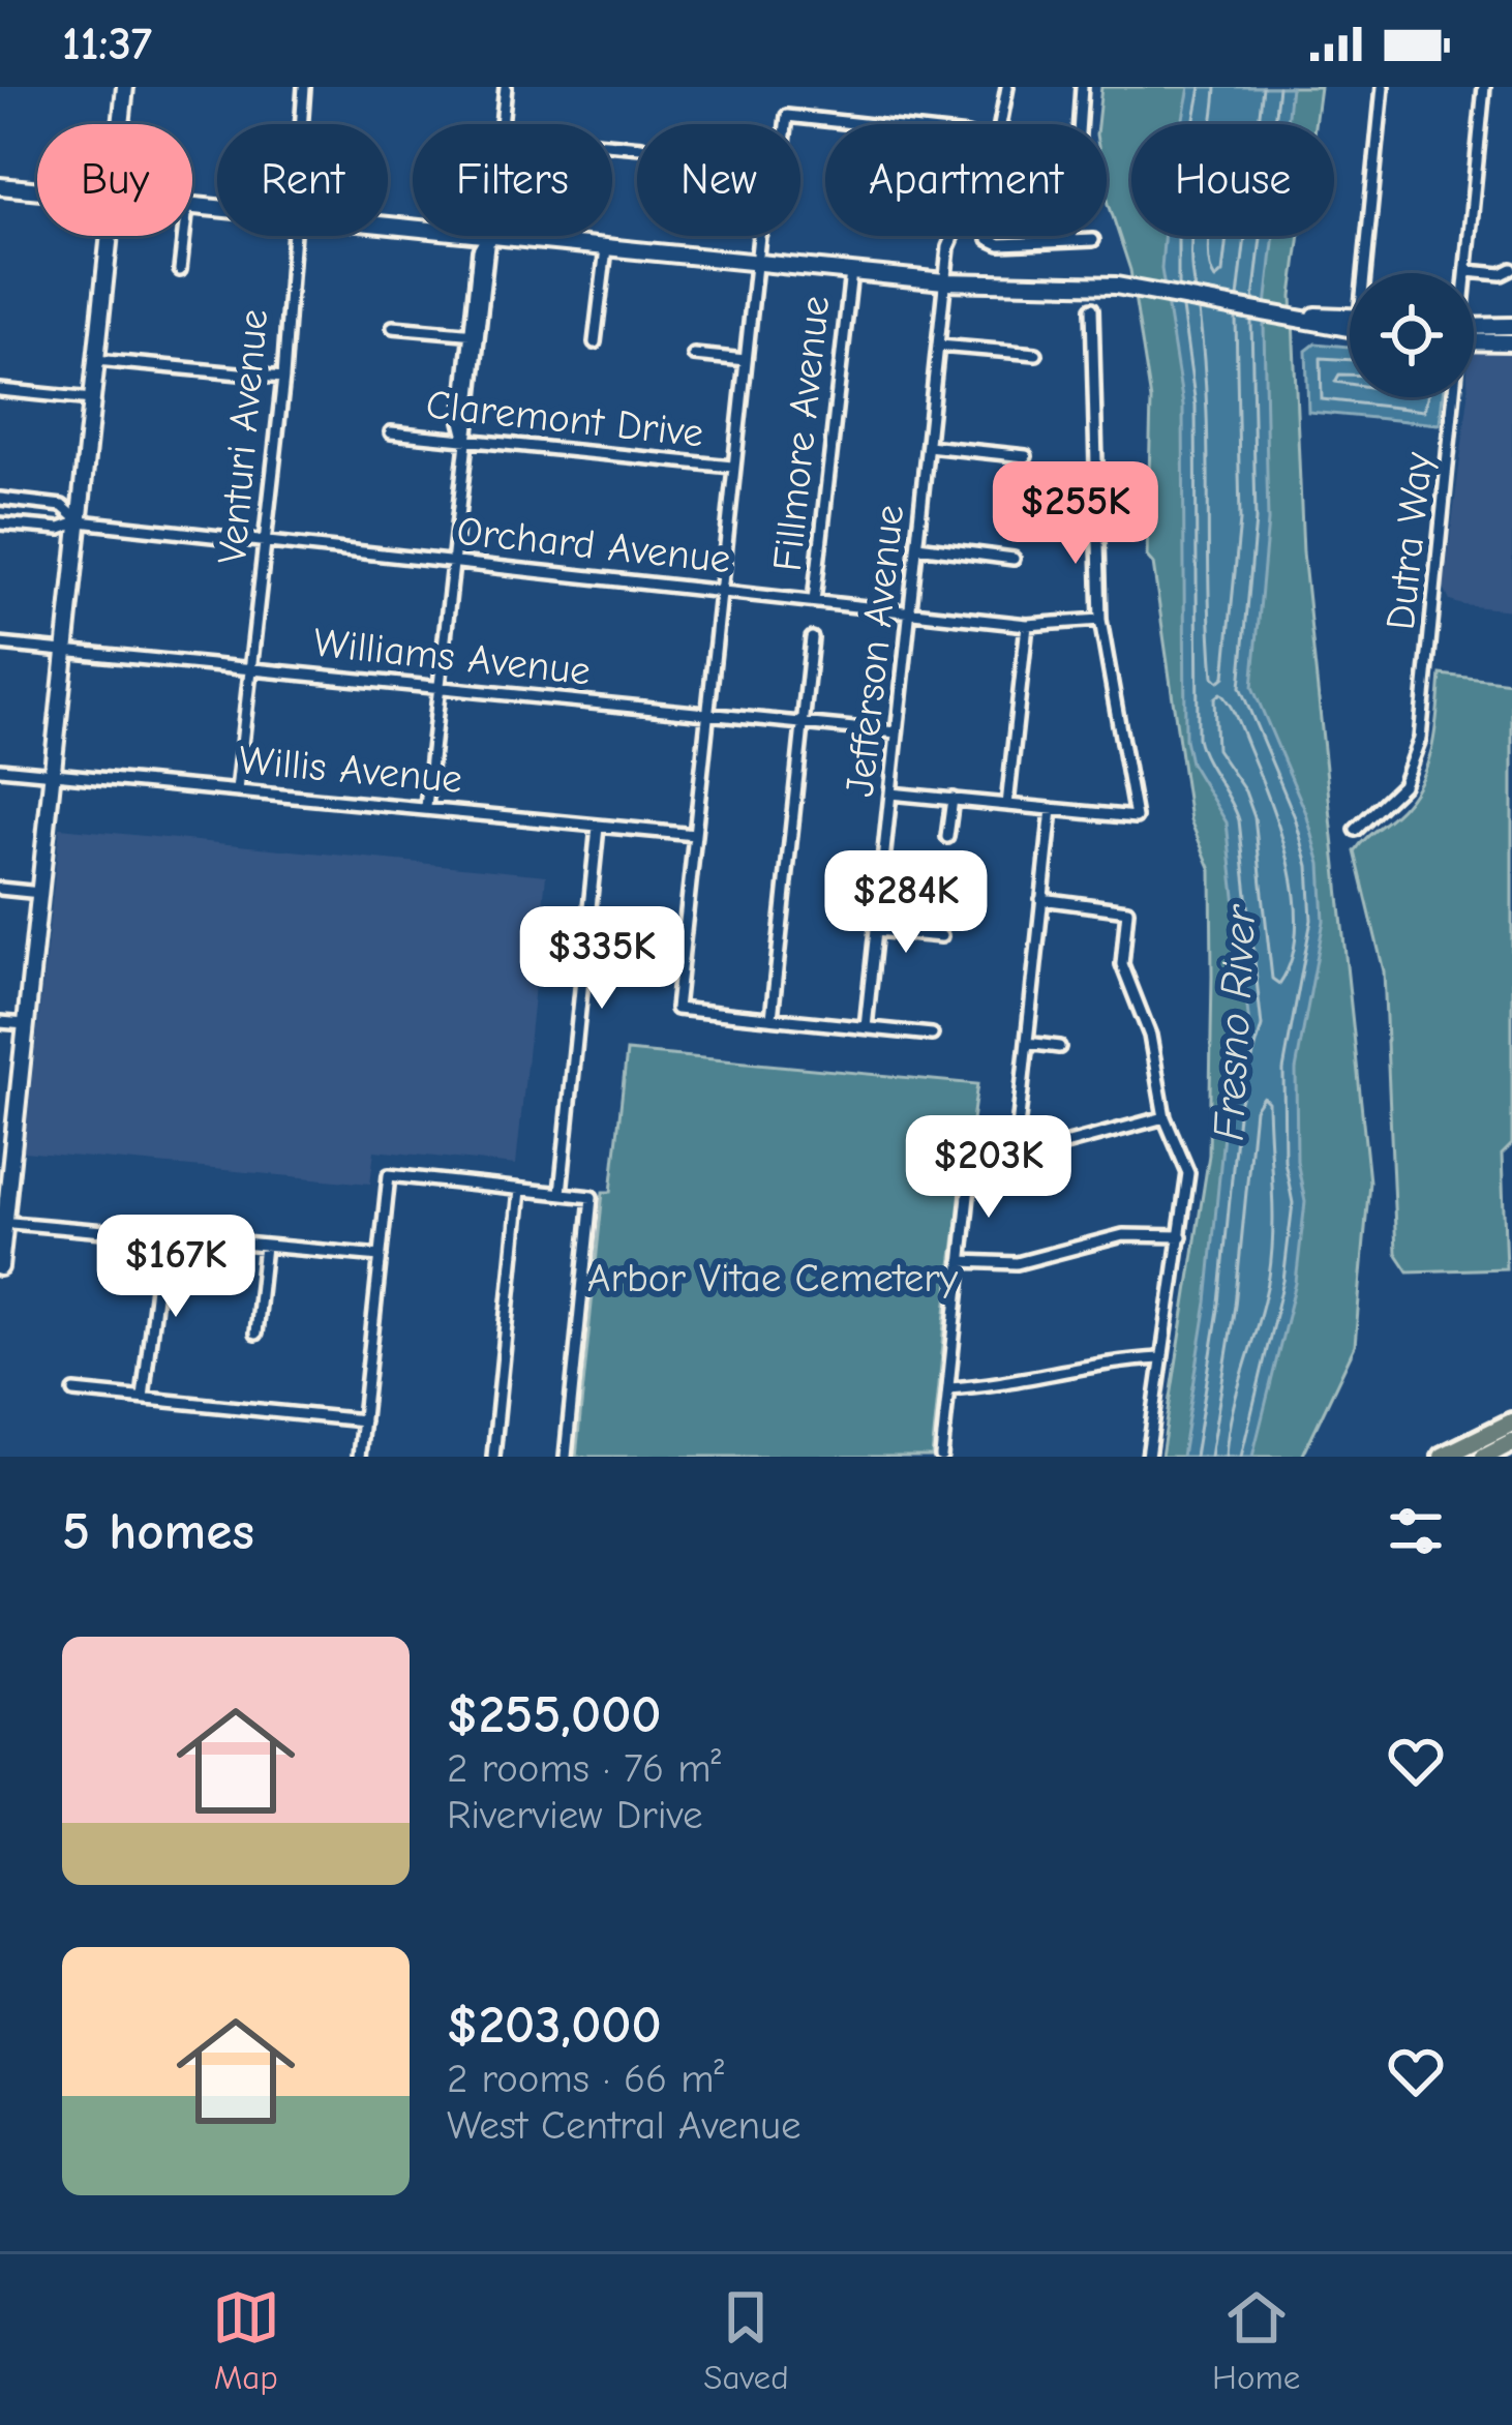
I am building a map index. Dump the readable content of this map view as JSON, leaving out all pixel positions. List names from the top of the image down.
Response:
{
  "streets": {
    "street": [
      "Claremont Drive",
      "Fillmore Avenue",
      "Venturi Avenue",
      "Dutra Way",
      "Orchard Avenue",
      "Jefferson Avenue",
      "Williams Avenue",
      "Willis Avenue"
    ]
  },
  "crossings": [
    ["Fillmore Avenue", "Orchard Avenue"],
    ["Venturi Avenue", "Orchard Avenue"],
    ["Venturi Avenue", "Williams Avenue"],
    ["Venturi Avenue", "Willis Avenue"],
    ["Orchard Avenue", "Jefferson Avenue"],
    ["Jefferson Avenue", "Williams Avenue"]
  ],
  "water": ["Fresno River"],
  "parks": ["Arbor Vitae Cemetery"],
  "page": {
    "status": "11:37",
    "chip": [
      "Buy",
      "Rent",
      "Filters",
      "New",
      "Apartment",
      "House"
    ],
    "price": [
      "$255K",
      "$284K",
      "$335K",
      "$203K",
      "$167K"
    ],
    "heading": "5 homes",
    "list": [
      {
        "name": "$255,000",
        "note": "2 rooms · 76 m² · Riverview Drive"
      },
      {
        "name": "$203,000",
        "note": "2 rooms · 66 m² · West Central Avenue"
      }
    ],
    "tabs": ["Map", "Saved", "Home"]
  }
}
